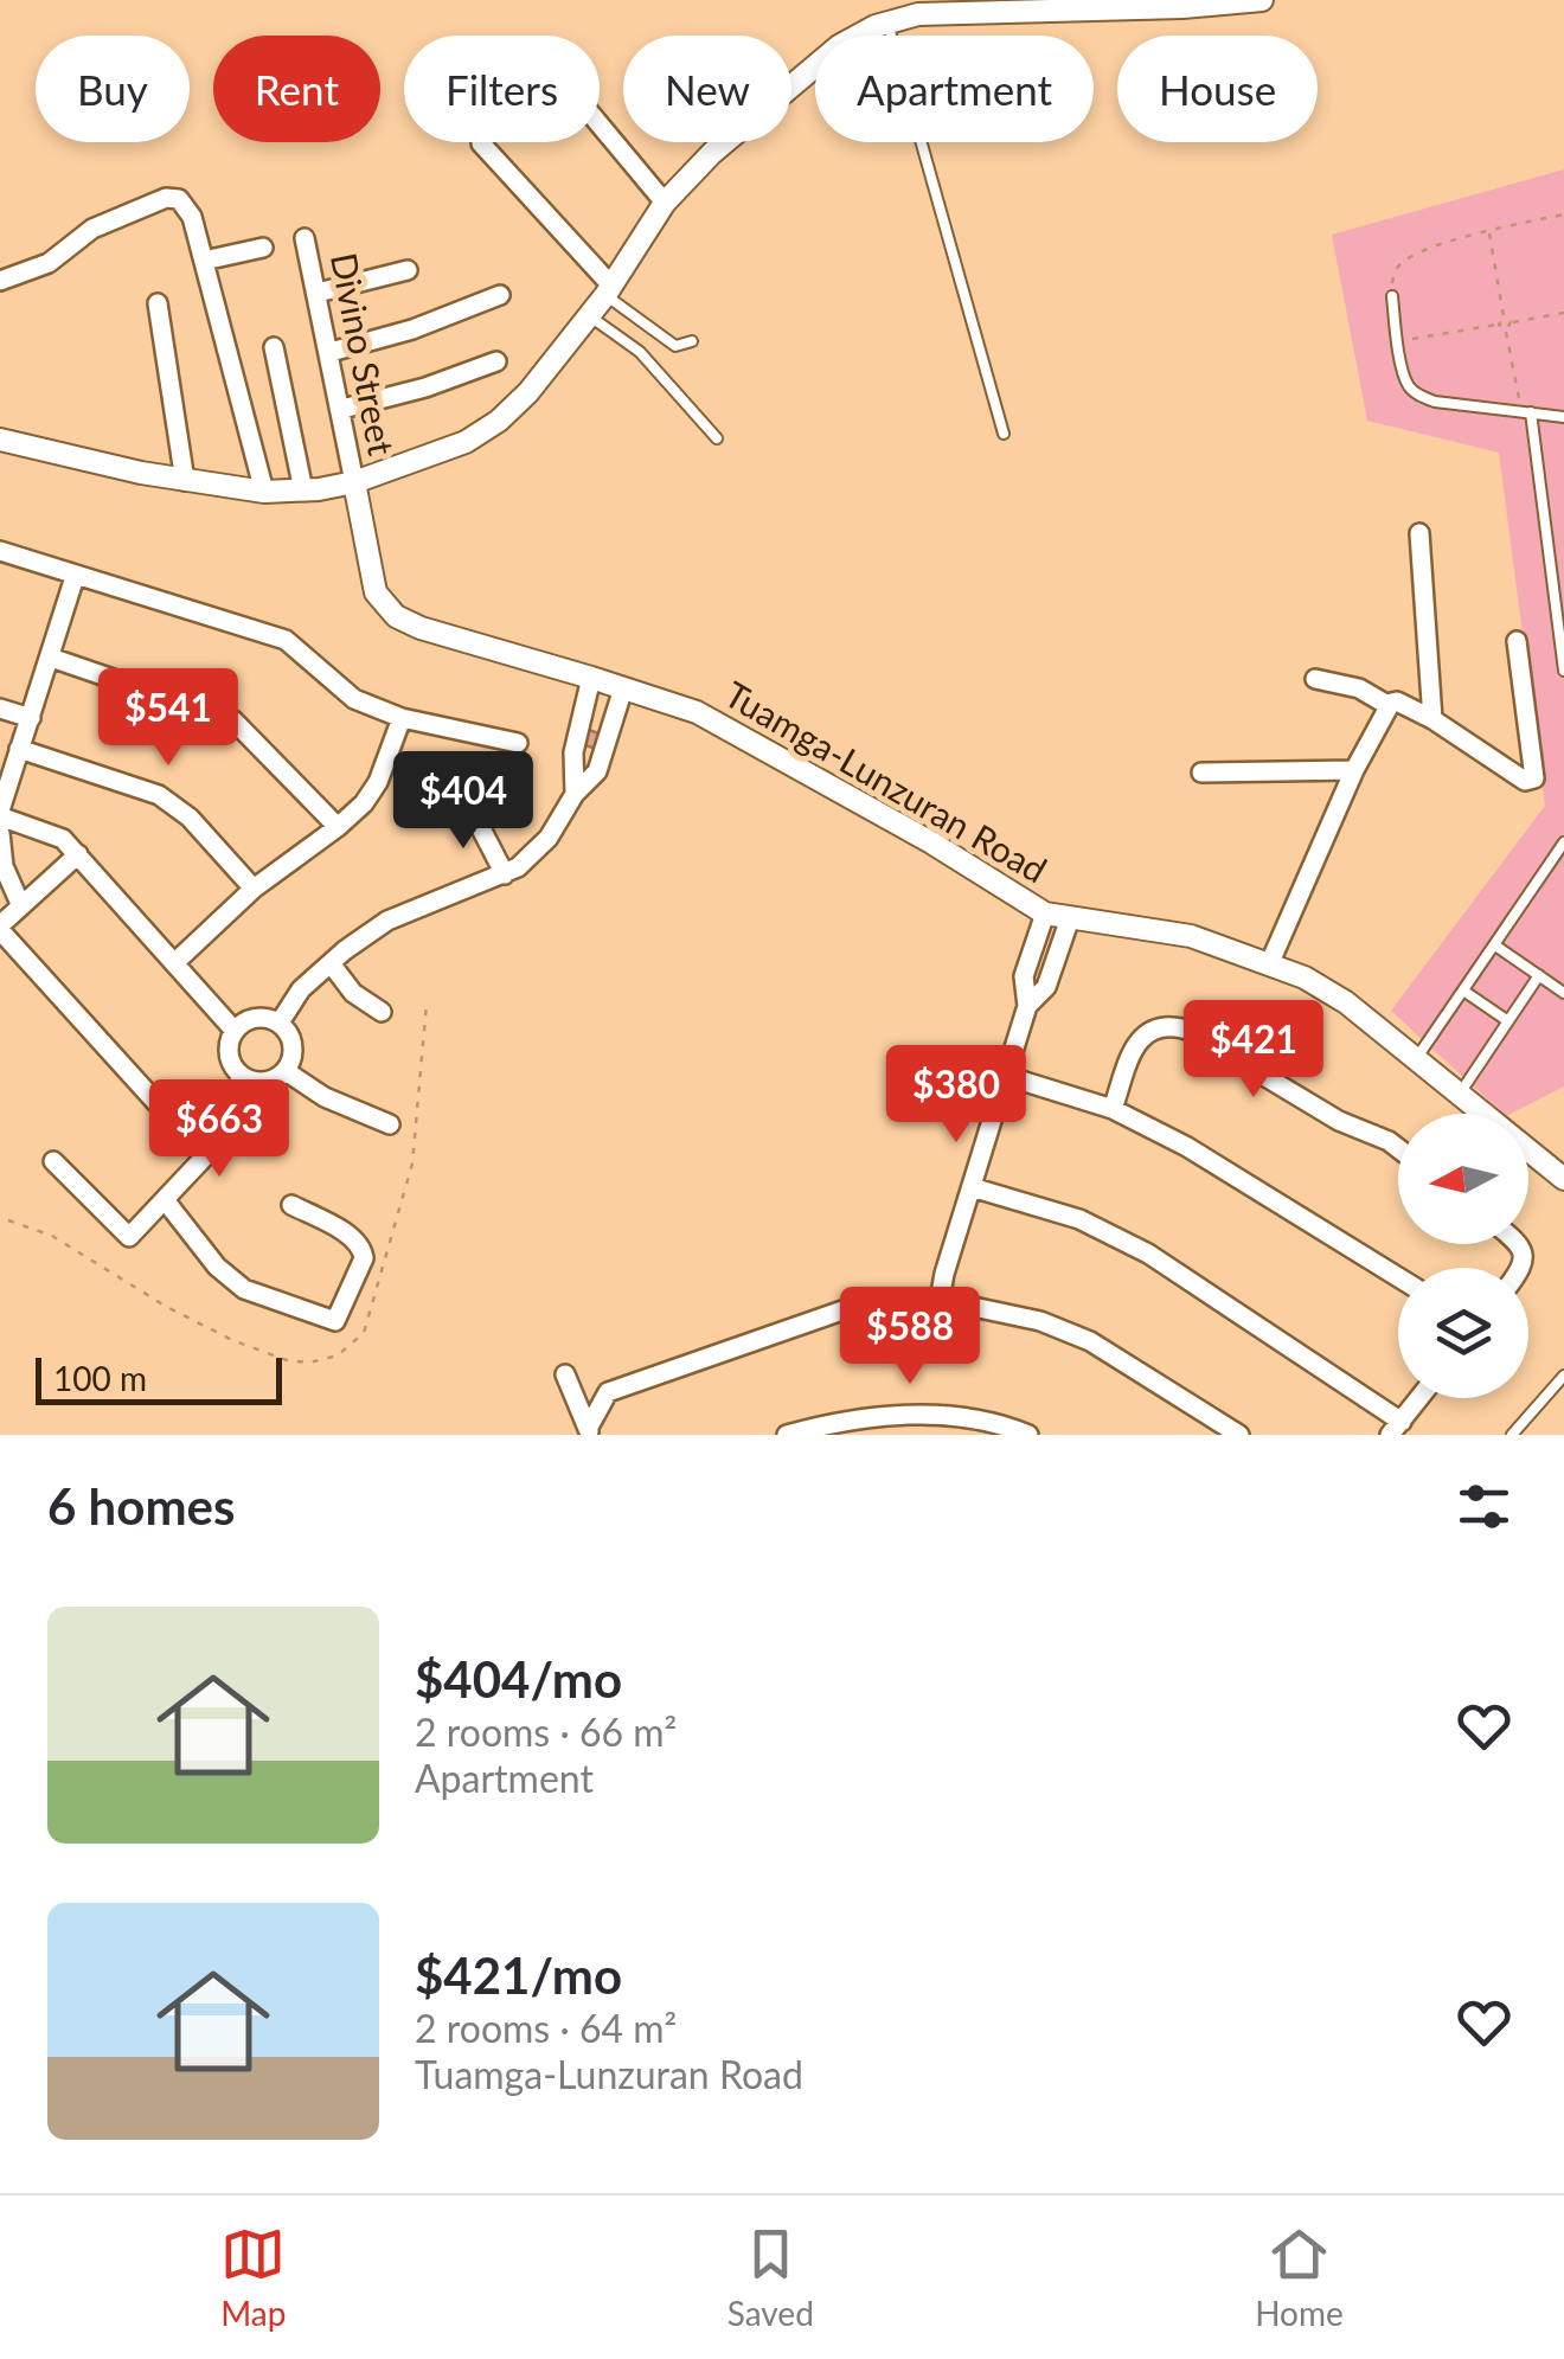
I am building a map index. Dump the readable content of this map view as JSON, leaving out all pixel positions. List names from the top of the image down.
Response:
{
  "streets": {
    "street": ["Divino Street", "Tuamga-Lunzuran Road"]
  },
  "crossings": [
    ["Divino Street", "Tuamga-Lunzuran Road"]
  ],
  "scale_bar": "100 m",
  "north": "left",
  "page": {
    "chip": [
      "Buy",
      "Rent",
      "Filters",
      "New",
      "Apartment",
      "House"
    ],
    "price": [
      "$541",
      "$404",
      "$421",
      "$380",
      "$663",
      "$588"
    ],
    "scale": "100 m",
    "heading": "6 homes",
    "list": [
      {
        "name": "$404/mo",
        "note": "2 rooms · 66 m² · Apartment"
      },
      {
        "name": "$421/mo",
        "note": "2 rooms · 64 m² · Tuamga-Lunzuran Road"
      }
    ],
    "tabs": ["Map", "Saved", "Home"]
  }
}
